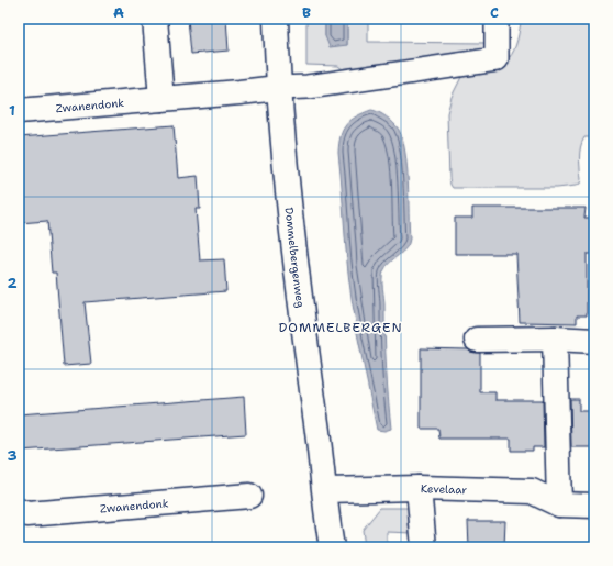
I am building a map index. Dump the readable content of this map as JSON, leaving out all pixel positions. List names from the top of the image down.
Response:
{
  "streets": {
    "street": ["Zwanendonk", "Dommelbergenweg", "Kevelaar"]
  },
  "crossings": [
    ["Zwanendonk", "Dommelbergenweg"],
    ["Dommelbergenweg", "Kevelaar"]
  ],
  "districts": ["DOMMELBERGEN"],
  "grid": {
    "columns": ["A", "B", "C"],
    "rows": ["1", "2", "3"]
  }
}
